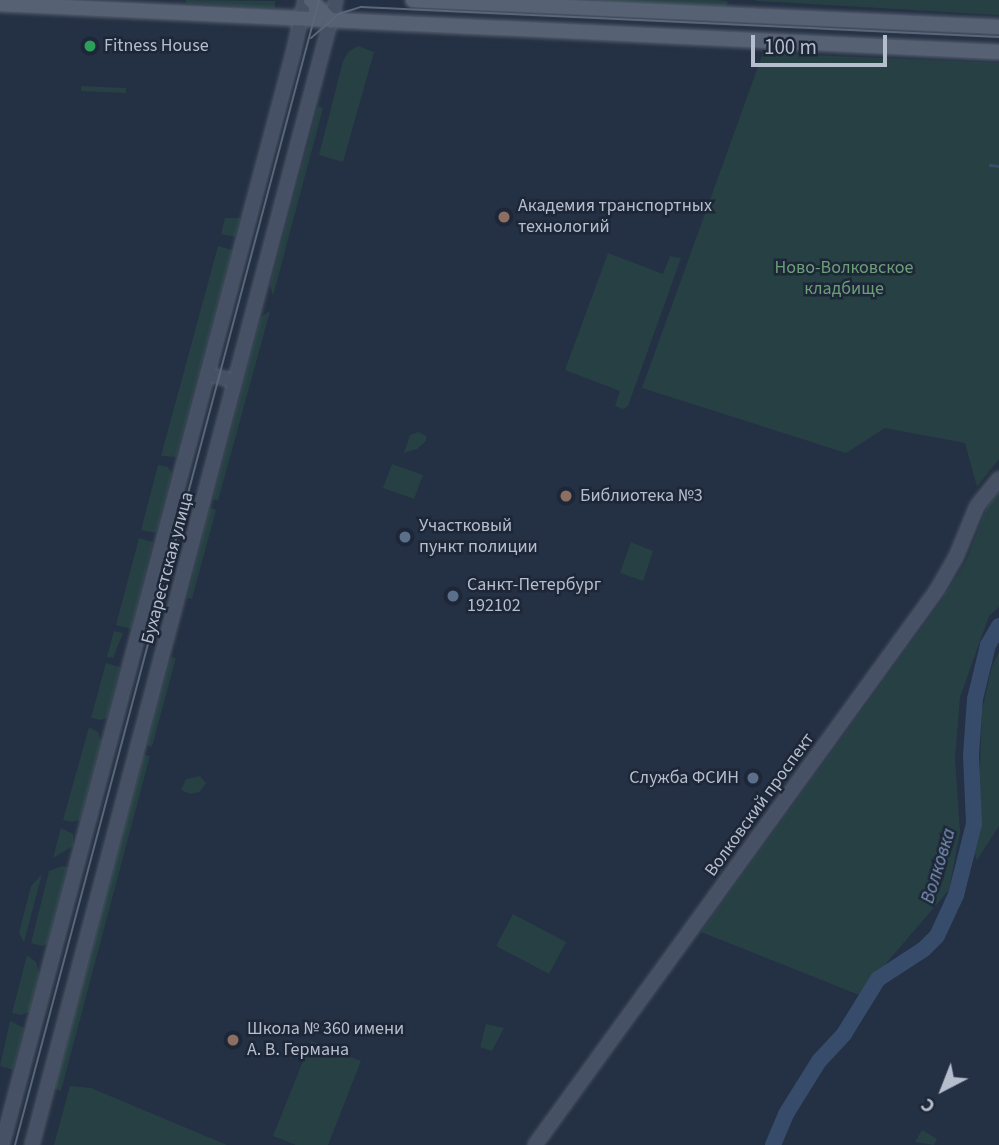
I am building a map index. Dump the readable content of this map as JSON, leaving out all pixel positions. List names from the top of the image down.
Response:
{
  "streets": {
    "main road": ["Бухарестская улица", "Волковский проспект"]
  },
  "water": ["Волковка"],
  "parks": ["Ново-Волковское кладбище"],
  "places": [
    "Fitness House",
    "Академия транспортных технологий",
    "Библиотека №3",
    "Участковый пункт полиции",
    "Санкт-Петербург 192102",
    "Служба ФСИН",
    "Школа № 360 имени А. В. Германа"
  ],
  "scale_bar": "100 m",
  "north": "bottom left"
}
